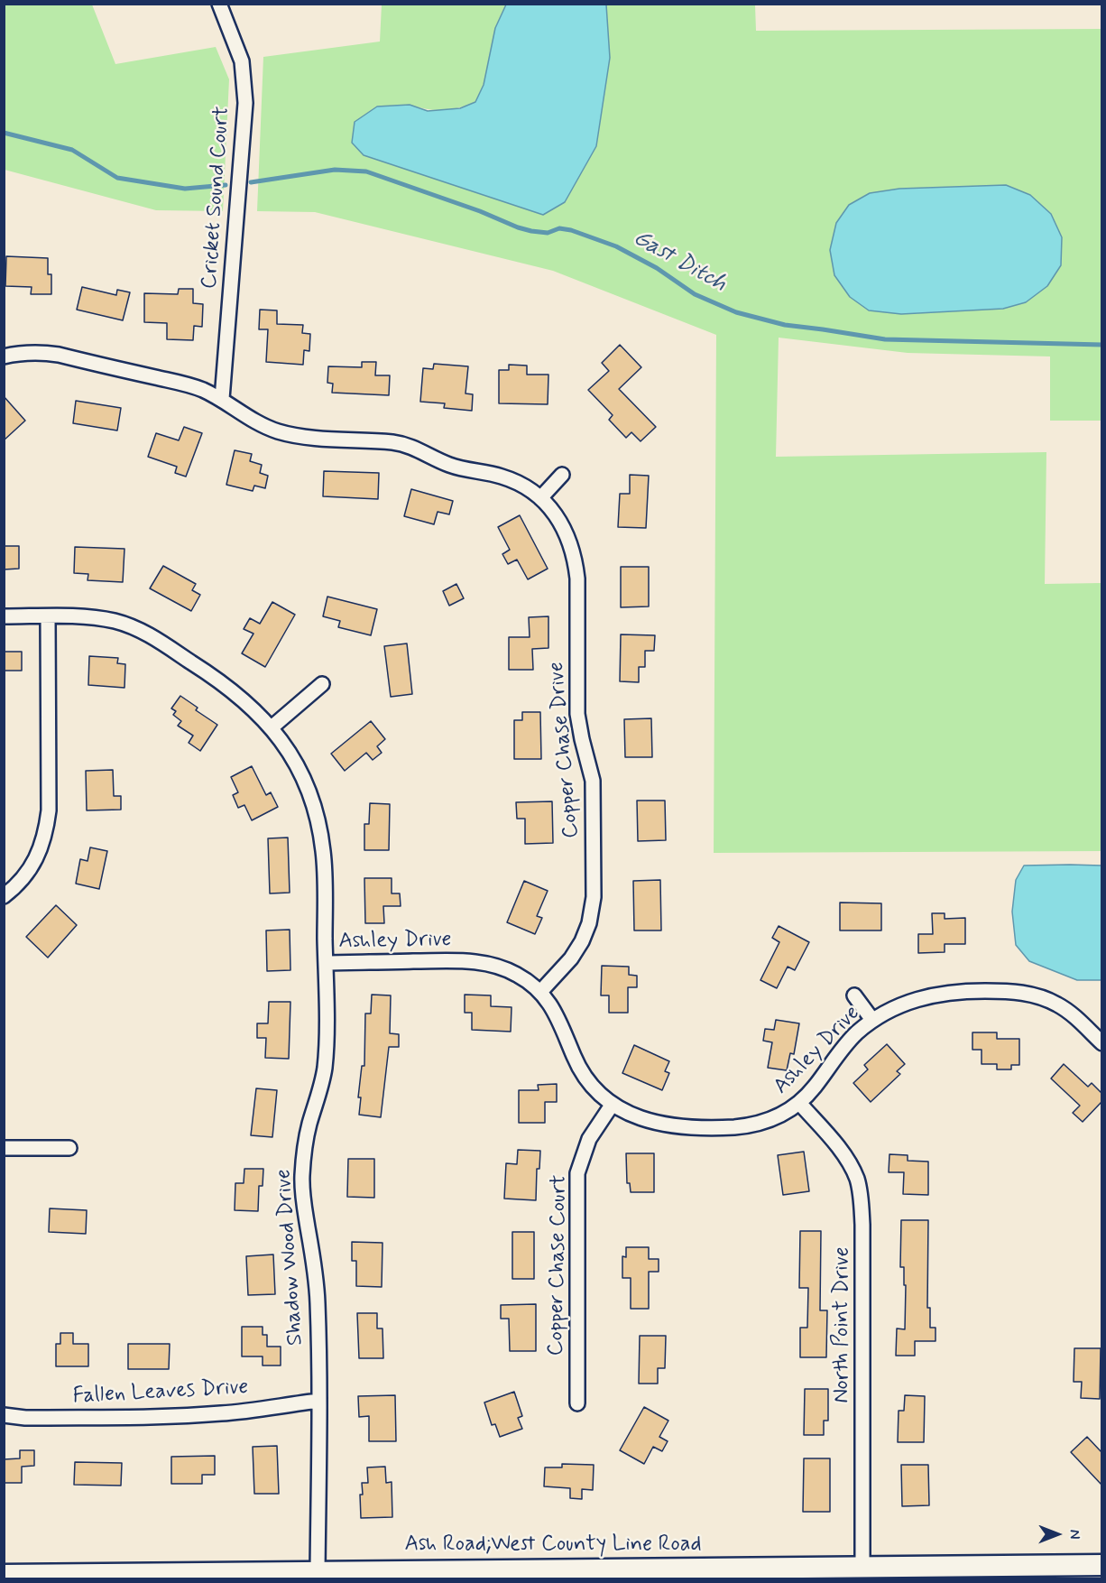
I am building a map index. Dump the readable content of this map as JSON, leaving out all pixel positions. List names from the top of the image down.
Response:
{
  "streets": {
    "main road": ["Ash Road;West County Line Road"],
    "street": [
      "Cricket Sound Court",
      "Copper Chase Drive",
      "Ashley Drive",
      "Shadow Wood Drive",
      "Copper Chase Court",
      "North Point Drive",
      "Fallen Leaves Drive"
    ]
  },
  "crossings": [
    ["Cricket Sound Court", "Copper Chase Drive"],
    ["Copper Chase Drive", "Ashley Drive"],
    ["Ashley Drive", "Shadow Wood Drive"],
    ["Ashley Drive", "Copper Chase Court"],
    ["Ashley Drive", "North Point Drive"],
    ["Shadow Wood Drive", "Fallen Leaves Drive"],
    ["Shadow Wood Drive", "Ash Road;West County Line Road"],
    ["North Point Drive", "Ash Road;West County Line Road"]
  ],
  "water": ["Gast Ditch"],
  "north": "right"
}
